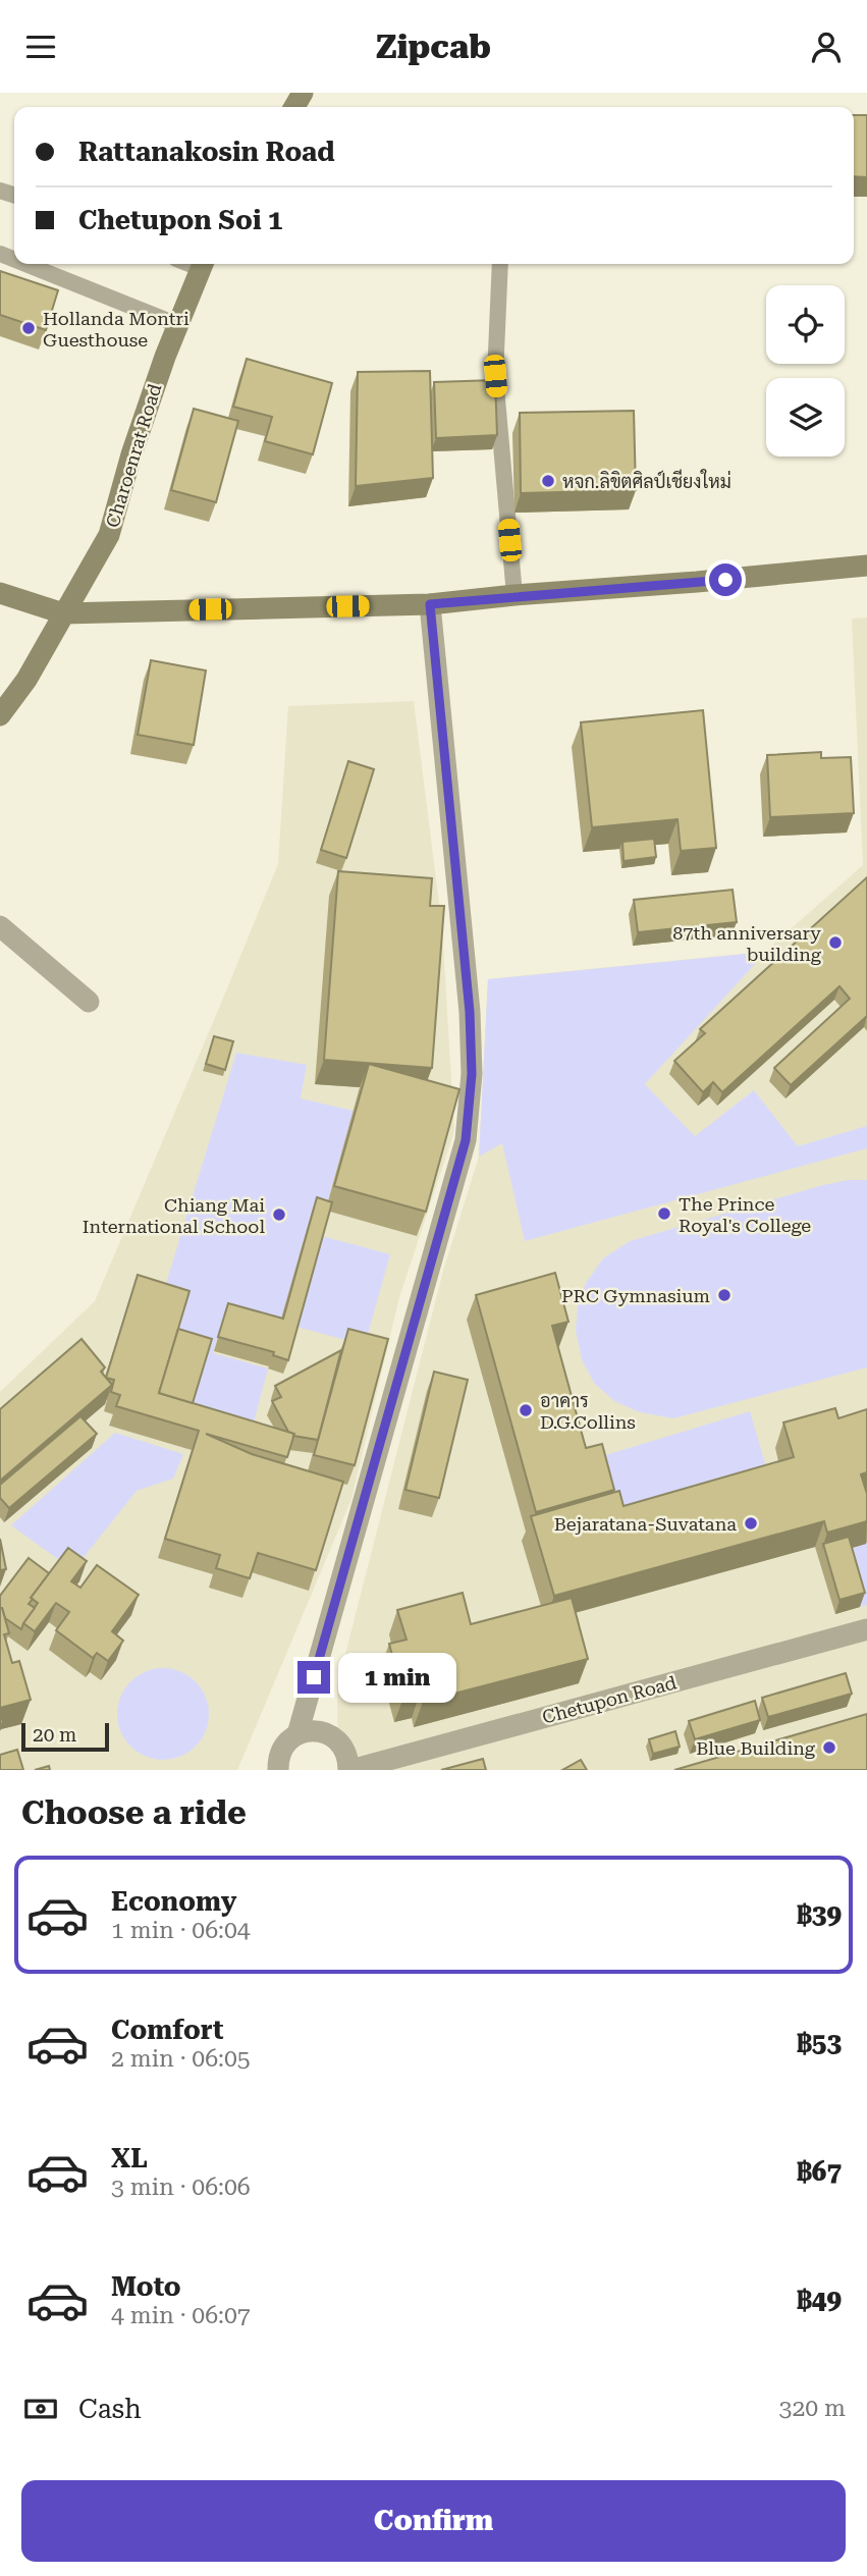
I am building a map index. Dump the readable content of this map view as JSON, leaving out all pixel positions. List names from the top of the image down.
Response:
{
  "streets": {
    "street": ["Charoenrat Road", "Chetupon Road"]
  },
  "places": [
    "Hollanda Montri Guesthouse",
    "หจก.ลิขิตศิลป์เชียงใหม่",
    "87th anniversary building",
    "The Prince Royal's College",
    "Chiang Mai International School",
    "PRC Gymnasium",
    "อาคาร D.G.Collins",
    "Bejaratana-Suvatana",
    "Blue Building"
  ],
  "scale_bar": "20 m",
  "page": {
    "header": "Zipcab",
    "banner": ["Rattanakosin Road", "Chetupon Soi 1"],
    "bubble": "1 min",
    "scale": "20 m",
    "heading": "Choose a ride",
    "list": [
      {
        "name": "Economy",
        "note": "1 min · 06:04",
        "value": "฿39"
      },
      {
        "name": "Comfort",
        "note": "2 min · 06:05",
        "value": "฿53"
      },
      {
        "name": "XL",
        "note": "3 min · 06:06",
        "value": "฿67"
      },
      {
        "name": "Moto",
        "note": "4 min · 06:07",
        "value": "฿49"
      }
    ],
    "pay": ["Cash", "320 m"],
    "buttons": "Confirm"
  }
}
